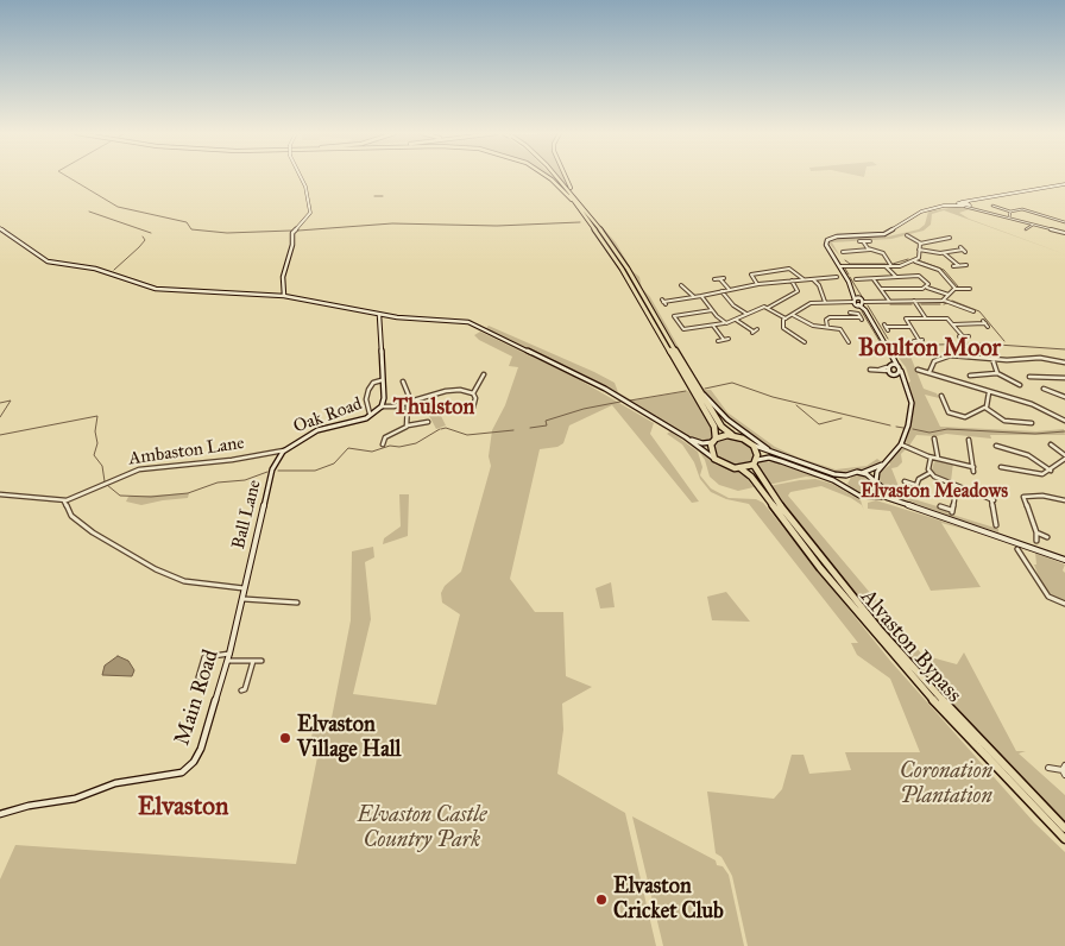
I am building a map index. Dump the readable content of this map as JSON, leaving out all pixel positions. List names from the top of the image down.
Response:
{
  "streets": {
    "highway": ["Alvaston Bypass"],
    "street": [
      "Oak Road",
      "Ambaston Lane",
      "Ball Lane",
      "Main Road"
    ]
  },
  "crossings": [
    ["Oak Road", "Ambaston Lane"],
    ["Oak Road", "Ball Lane"],
    ["Ambaston Lane", "Ball Lane"],
    ["Ball Lane", "Main Road"]
  ],
  "districts": [
    "Boulton Moor",
    "Thulston",
    "Elvaston Meadows",
    "Elvaston"
  ],
  "parks": ["Coronation Plantation", "Elvaston Castle Country Park"],
  "places": ["Elvaston Village Hall", "Elvaston Cricket Club"]
}
